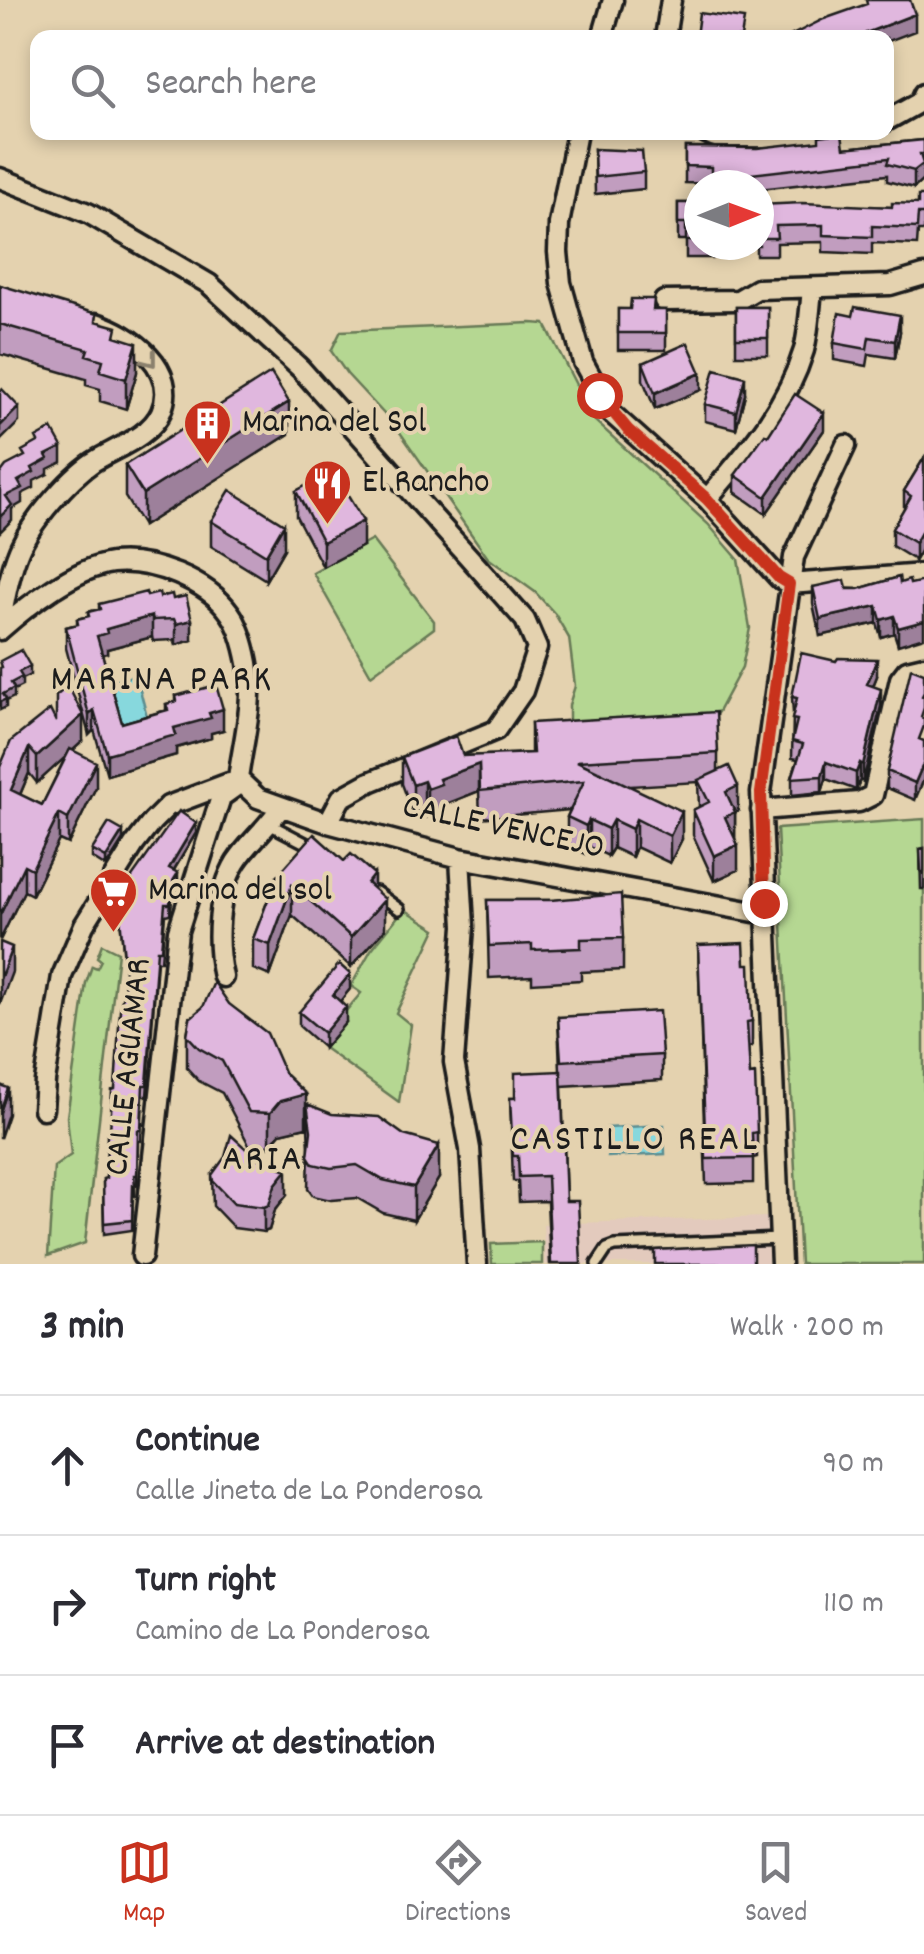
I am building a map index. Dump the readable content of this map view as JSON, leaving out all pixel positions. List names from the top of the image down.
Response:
{
  "streets": {
    "street": ["CALLE VENCEJO", "CALLE AGUAMAR"]
  },
  "crossings": [
    ["CALLE VENCEJO", "CALLE AGUAMAR"]
  ],
  "districts": ["MARINA PARK", "CASTILLO REAL", "ARIA"],
  "places": {
    "building": ["Marina del Sol"],
    "restaurant": ["El Rancho"],
    "supermarket": ["Marina del sol"]
  },
  "north": "right",
  "page": {
    "search": "Search here",
    "heading": ["3 min", "Walk · 200 m"],
    "list": [
      ["Continue", "Calle Jineta de La Ponderosa", "90 m"],
      ["Turn right", "Camino de La Ponderosa", "110 m"],
      "Arrive at destination"
    ],
    "nav": ["Map", "Directions", "Saved"]
  }
}
